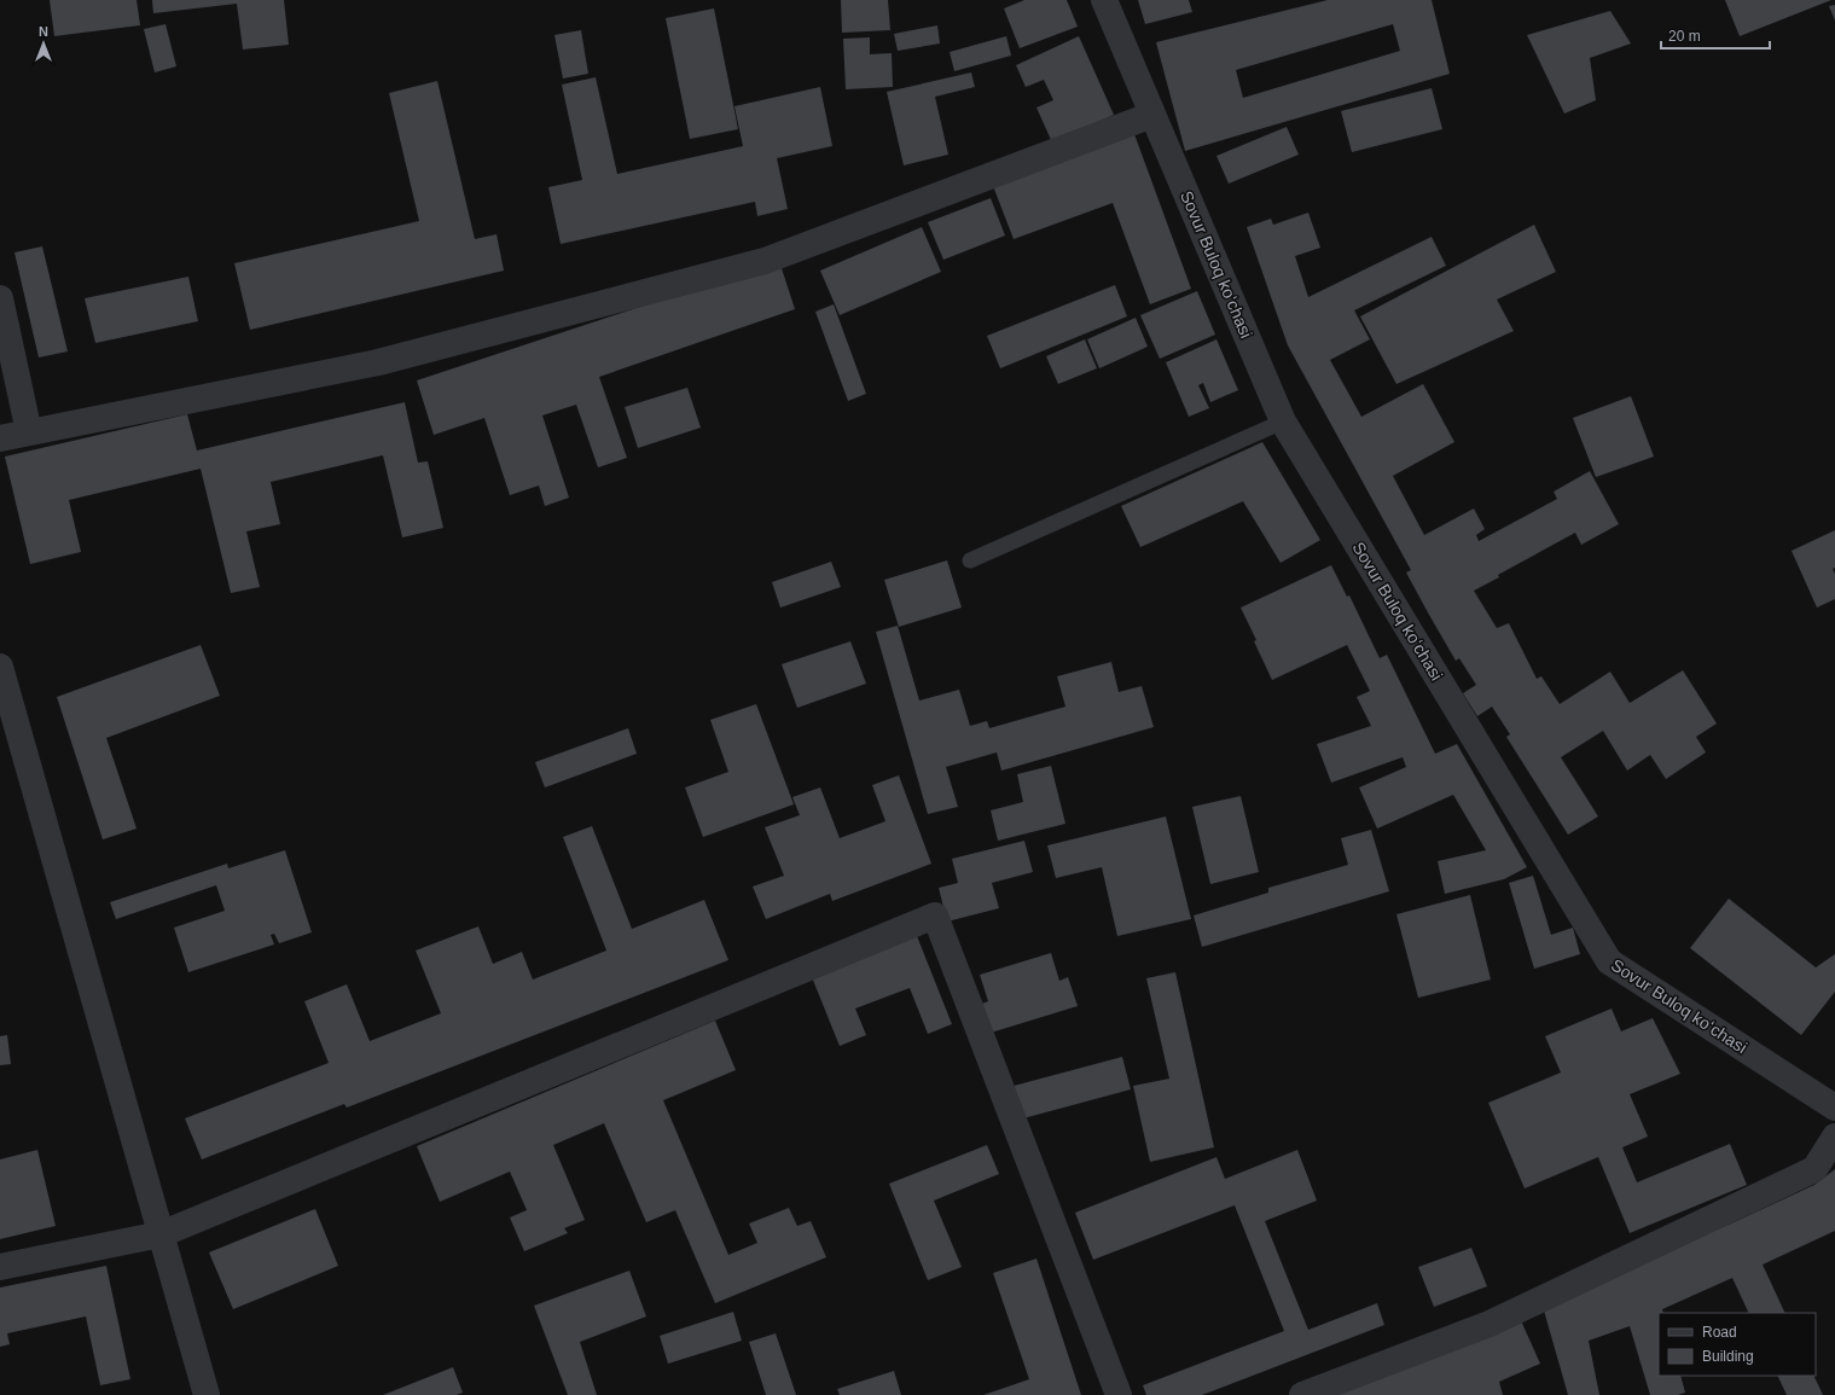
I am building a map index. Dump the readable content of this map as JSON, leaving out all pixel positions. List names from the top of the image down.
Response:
{
  "streets": {
    "street": ["Sovur Buloq koʻchasi"]
  },
  "legend": ["Road", "Building"],
  "scale_bar": "20 m",
  "north": "top"
}
